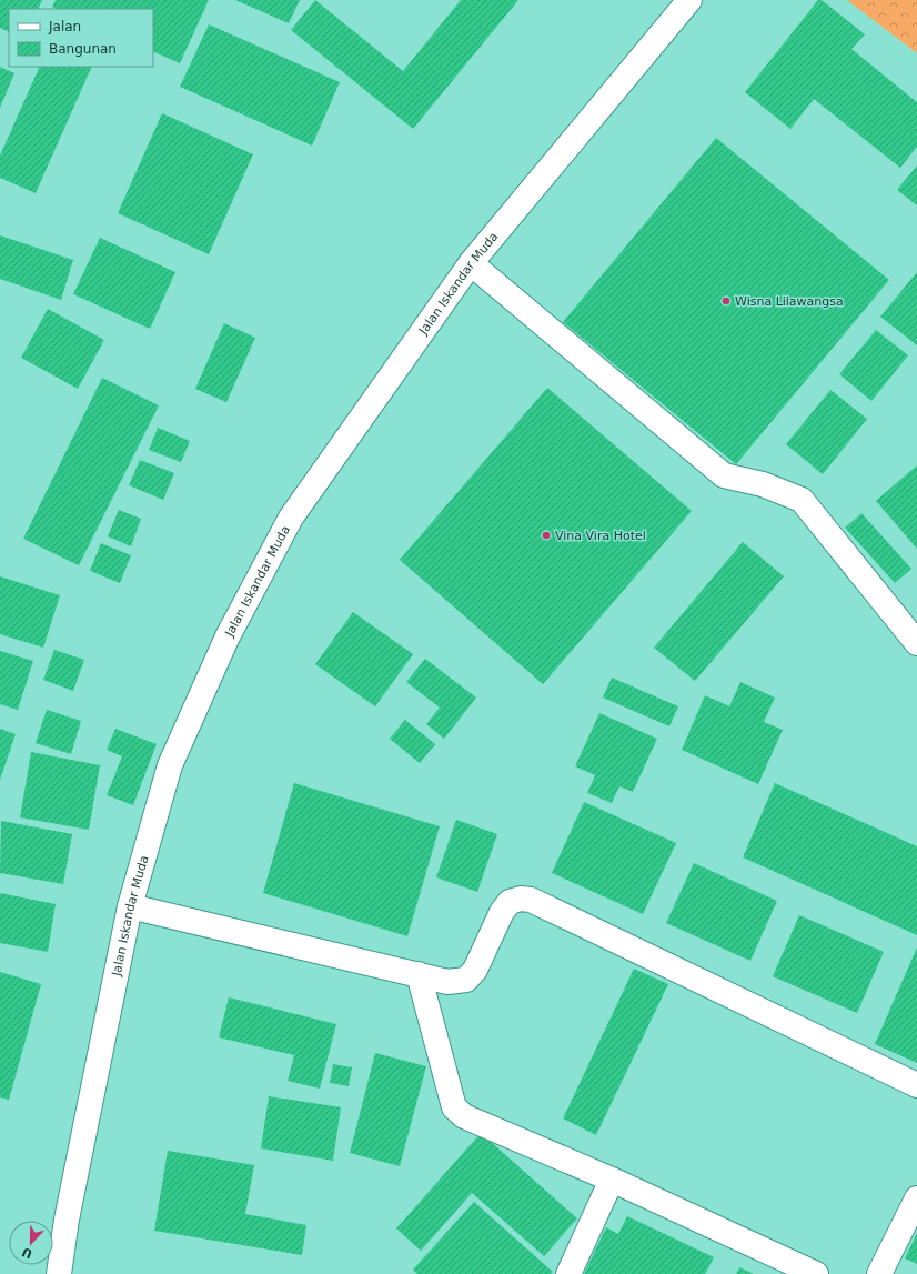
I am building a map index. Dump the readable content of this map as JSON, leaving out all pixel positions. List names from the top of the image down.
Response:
{
  "streets": {
    "street": ["Jalan Iskandar Muda"]
  },
  "places": ["Wisna Lilawangsa", "Vina Vira Hotel"],
  "legend": ["Jalan", "Bangunan"],
  "north": "bottom"
}
